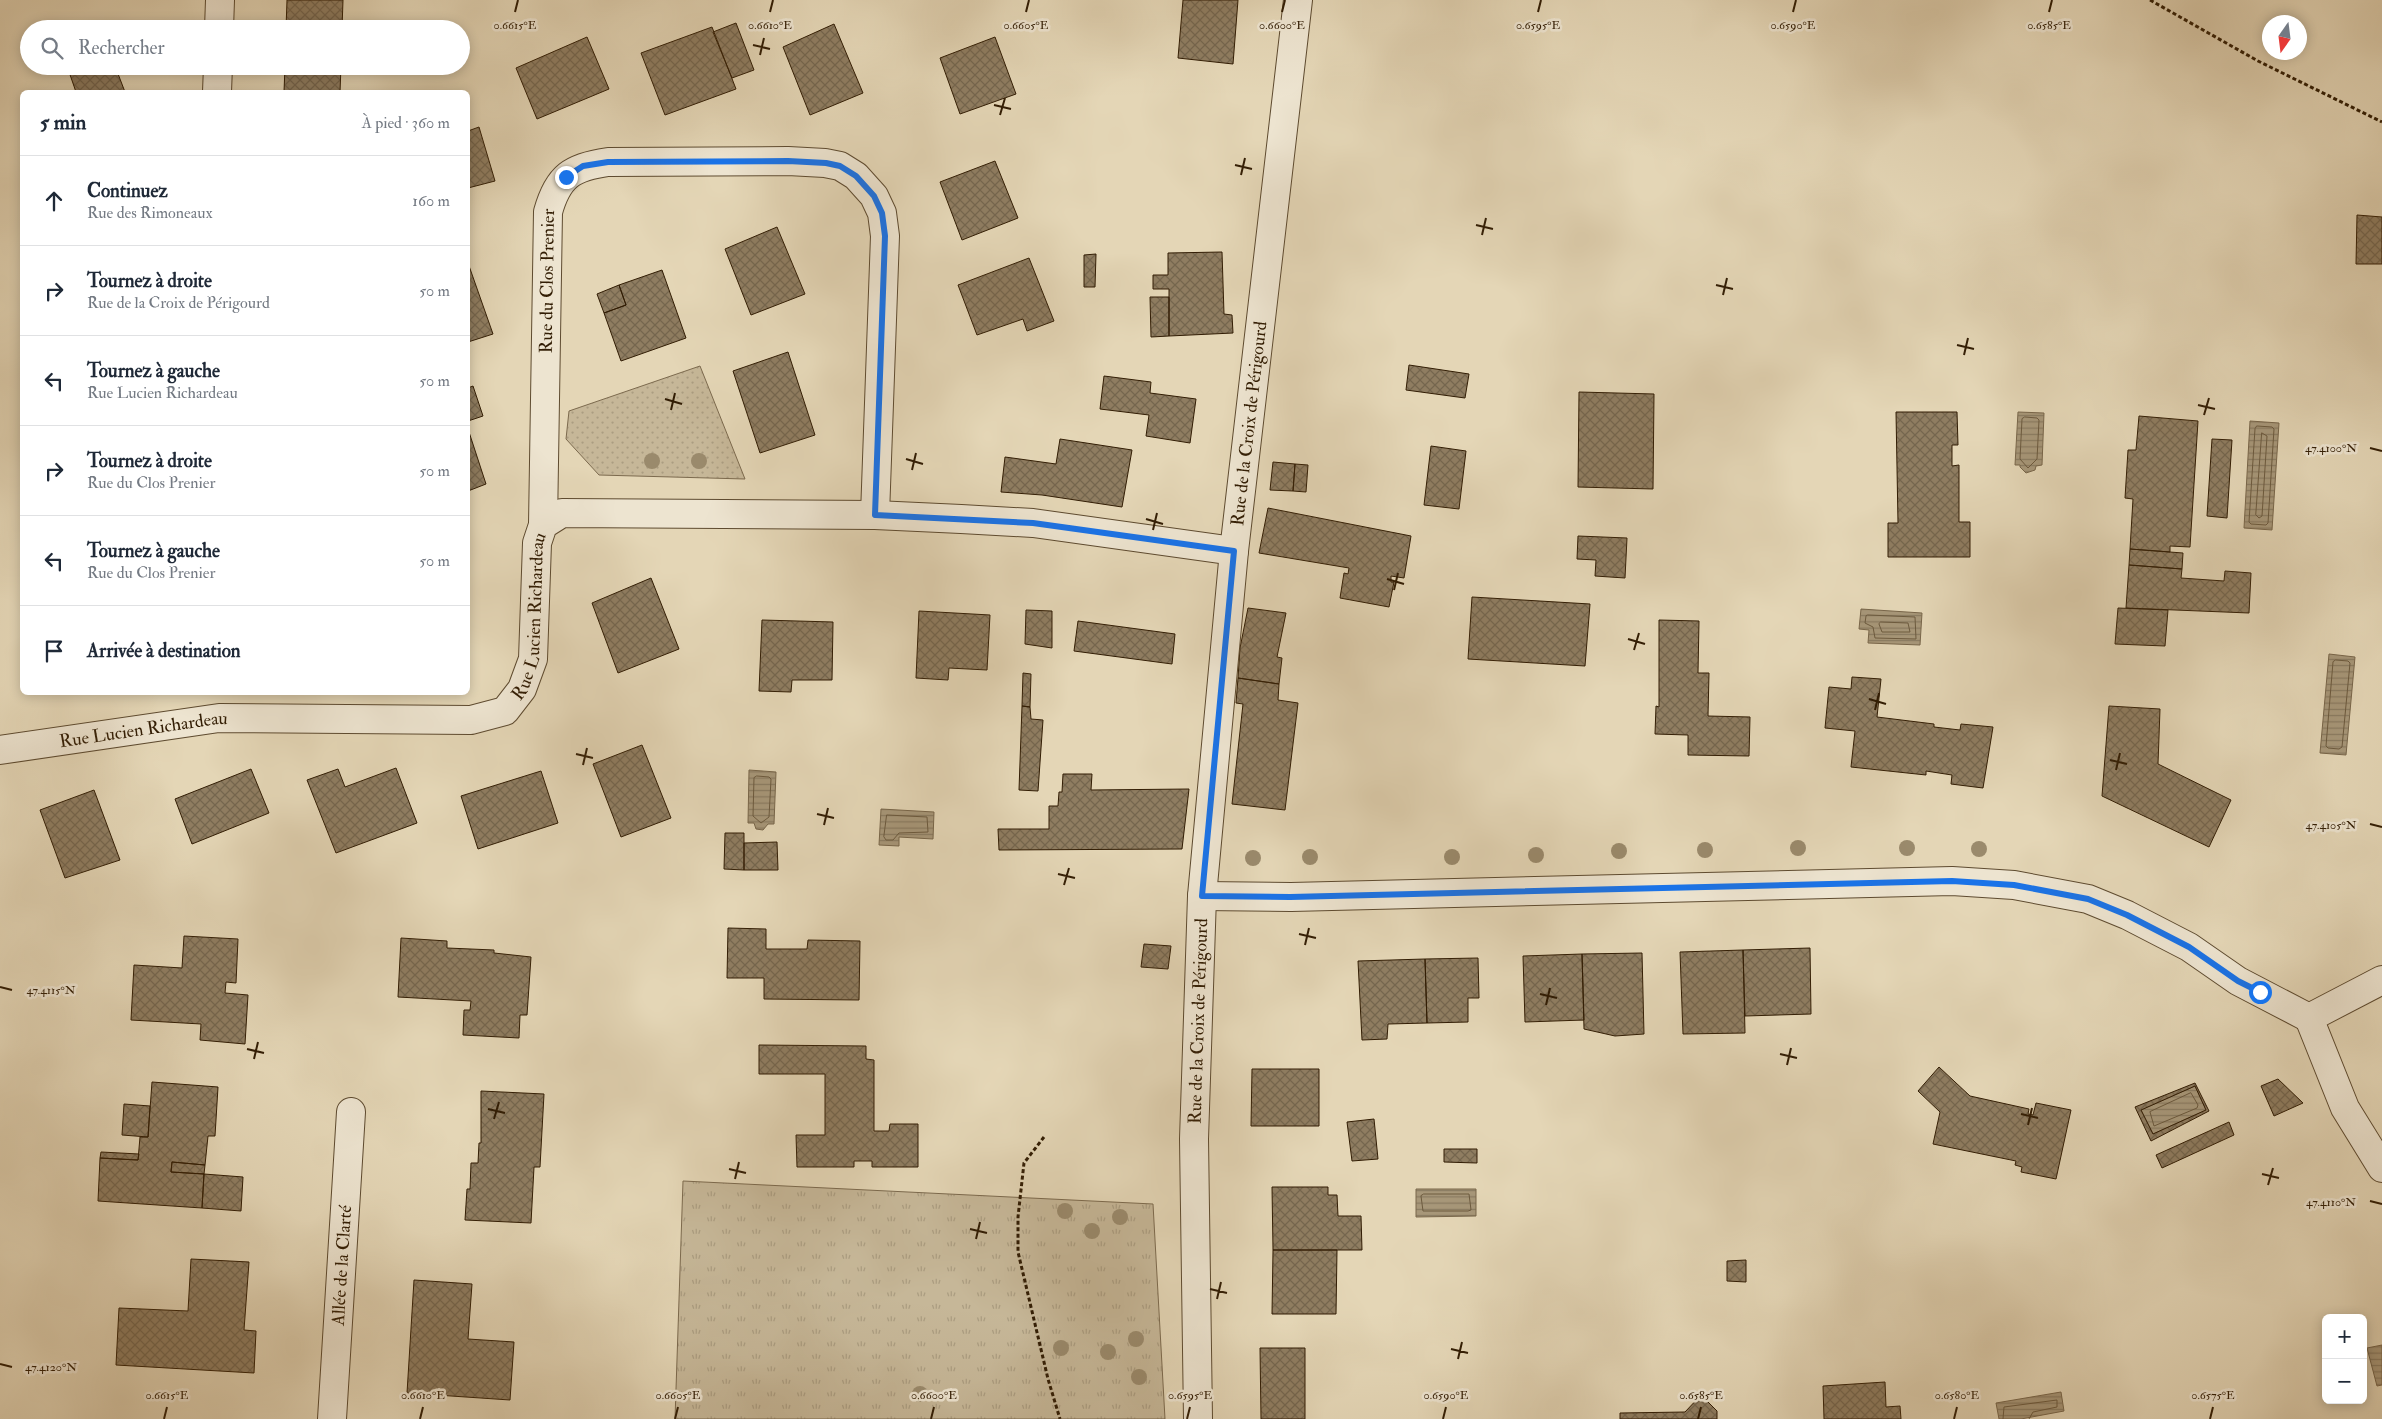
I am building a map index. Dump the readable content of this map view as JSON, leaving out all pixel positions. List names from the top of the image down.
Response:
{
  "streets": {
    "street": [
      "Rue du Clos Prenier",
      "Rue de la Croix de Périgourd",
      "Rue Lucien Richardeau",
      "Allée de la Clarté"
    ]
  },
  "crossings": [
    ["Rue du Clos Prenier", "Rue Lucien Richardeau"],
    ["Rue de la Croix de Périgourd", "Rue Lucien Richardeau"]
  ],
  "north": "bottom",
  "page": {
    "search": "Rechercher",
    "heading": ["5 min", "À pied · 360 m"],
    "list": [
      ["Continuez", "Rue des Rimoneaux", "160 m"],
      ["Tournez à droite", "Rue de la Croix de Périgourd", "50 m"],
      ["Tournez à gauche", "Rue Lucien Richardeau", "50 m"],
      ["Tournez à droite", "Rue du Clos Prenier", "50 m"],
      ["Tournez à gauche", "Rue du Clos Prenier", "50 m"],
      "Arrivée à destination"
    ],
    "map_buttons": ["+", "−"]
  },
  "coordinates": [
    "0.6615°E",
    "0.6610°E",
    "0.6605°E",
    "0.6600°E",
    "0.6595°E",
    "0.6590°E",
    "0.6585°E",
    "47.4100°N",
    "47.4105°N",
    "47.4115°N",
    "47.4110°N",
    "47.4120°N",
    "0.6580°E",
    "0.6575°E"
  ]
}
